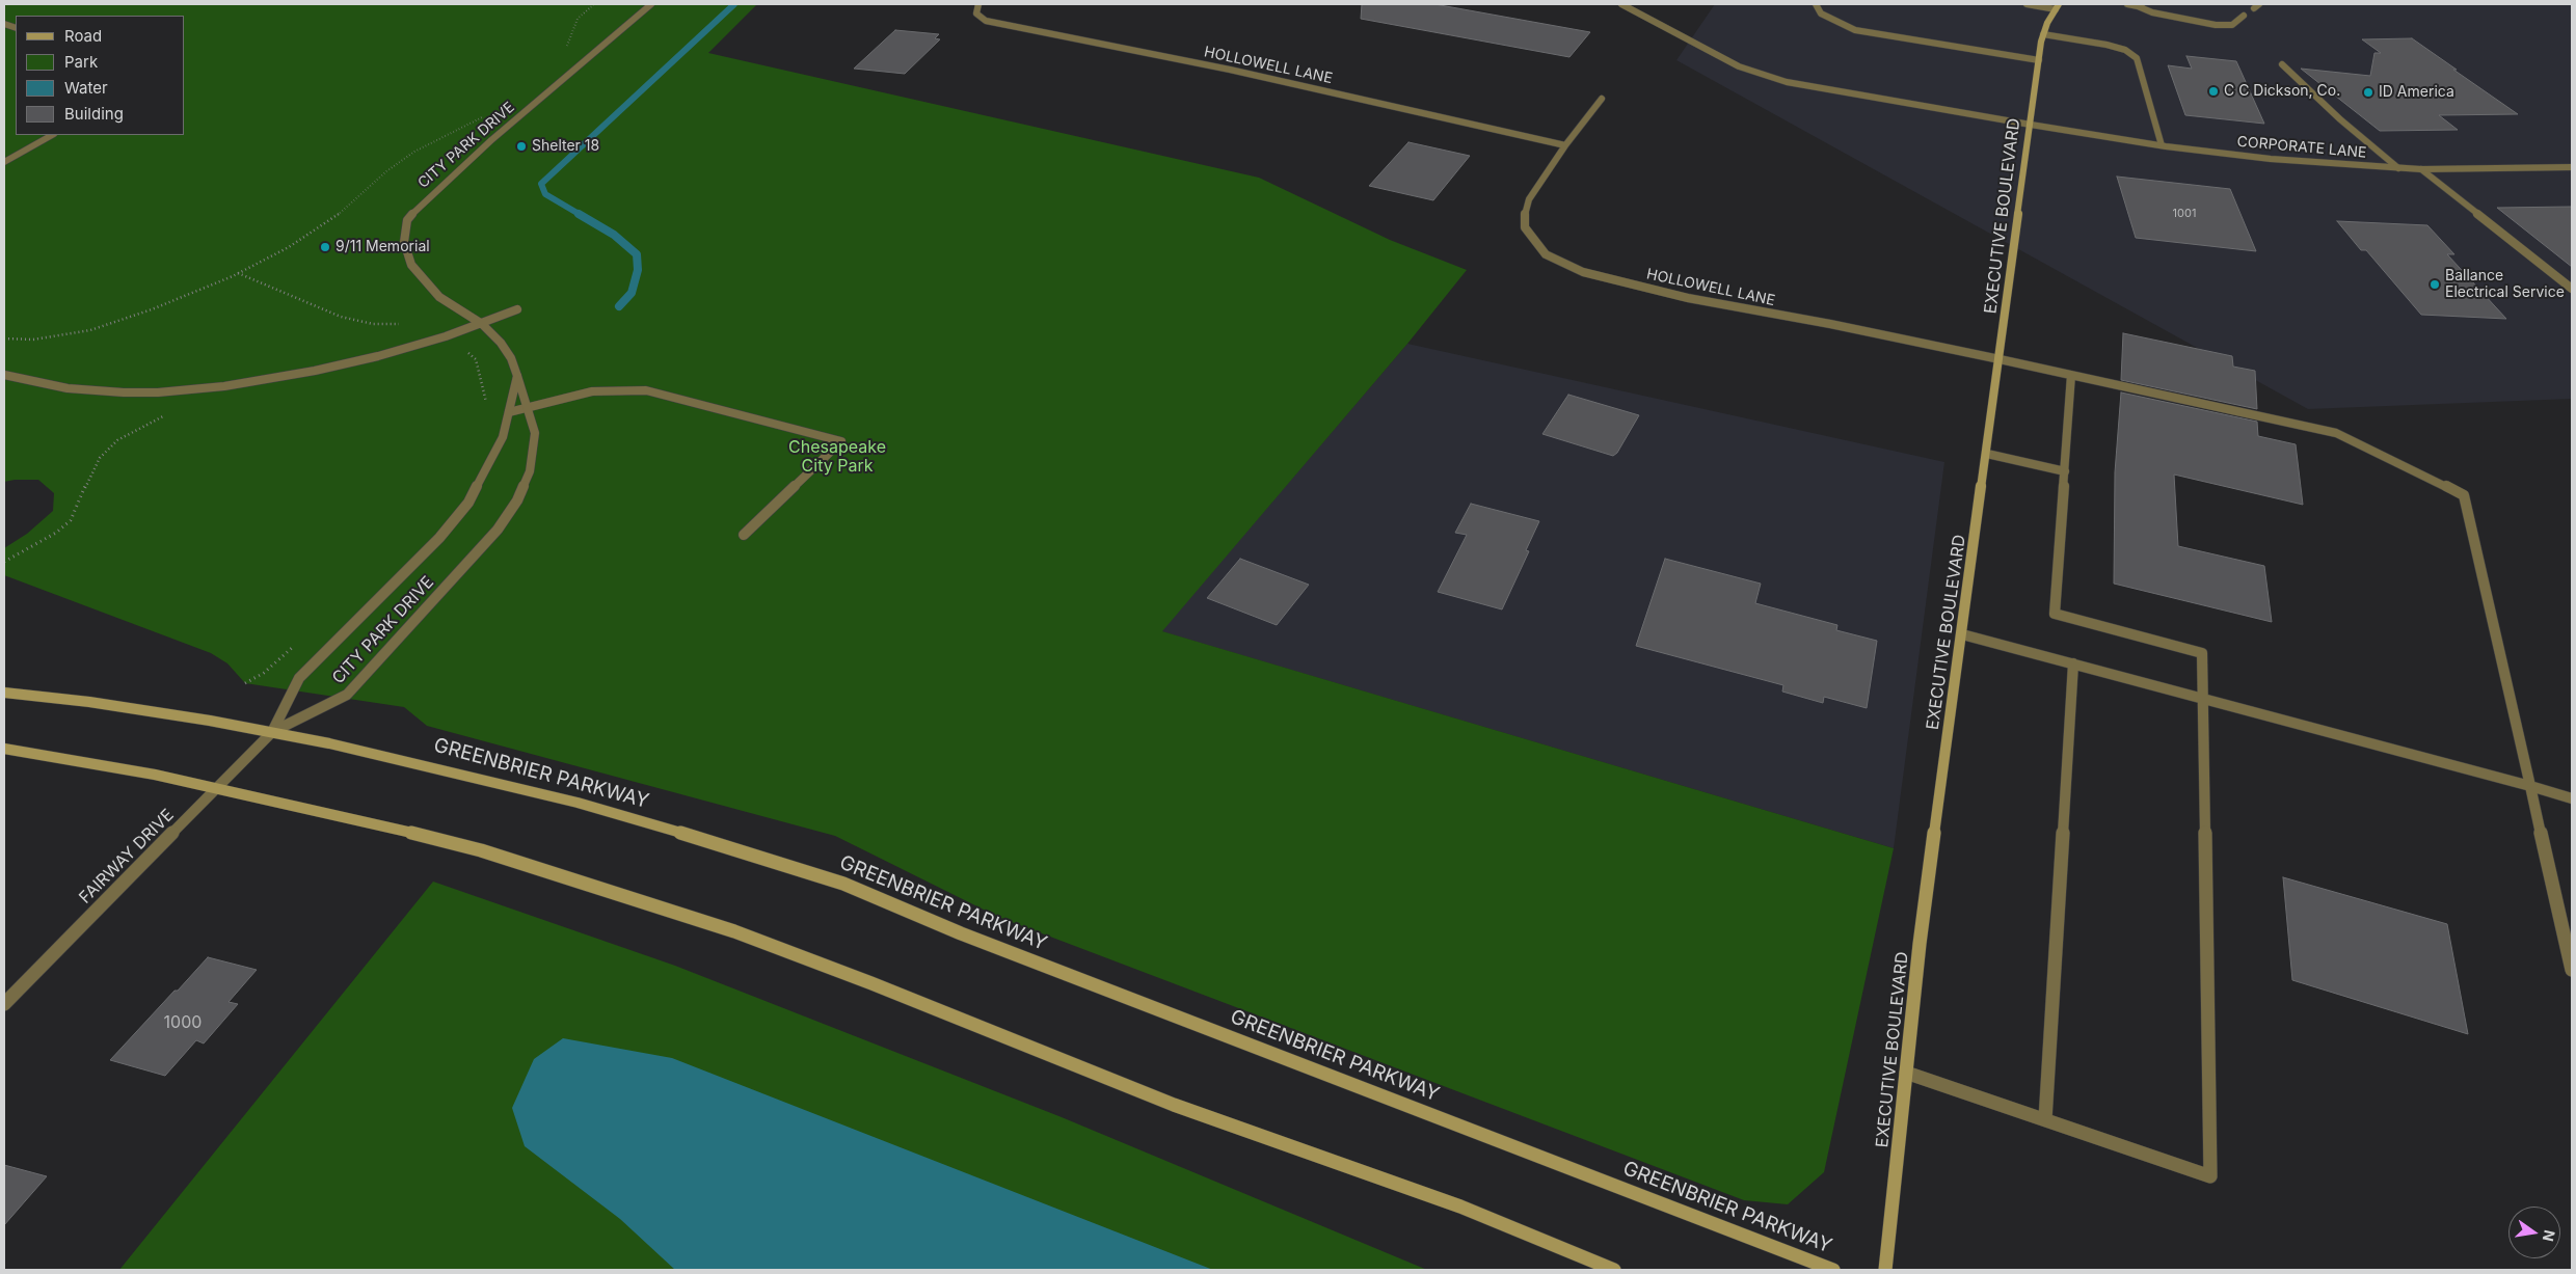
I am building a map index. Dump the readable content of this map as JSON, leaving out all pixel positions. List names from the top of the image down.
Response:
{
  "streets": {
    "main road": ["EXECUTIVE BOULEVARD", "GREENBRIER PARKWAY"],
    "street": [
      "HOLLOWELL LANE",
      "CITY PARK DRIVE",
      "CORPORATE LANE",
      "FAIRWAY DRIVE"
    ]
  },
  "crossings": [
    ["HOLLOWELL LANE", "EXECUTIVE BOULEVARD"],
    ["CITY PARK DRIVE", "GREENBRIER PARKWAY"],
    ["CITY PARK DRIVE", "FAIRWAY DRIVE"],
    ["CORPORATE LANE", "EXECUTIVE BOULEVARD"],
    ["GREENBRIER PARKWAY", "FAIRWAY DRIVE"]
  ],
  "parks": ["Chesapeake City Park"],
  "places": [
    "C C Dickson, Co.",
    "ID America",
    "Shelter 18",
    "9/11 Memorial",
    "Ballance Electrical Service"
  ],
  "house_numbers": ["1001", "1000"],
  "legend": [
    "Road",
    "Park",
    "Water",
    "Building"
  ],
  "north": "right"
}
